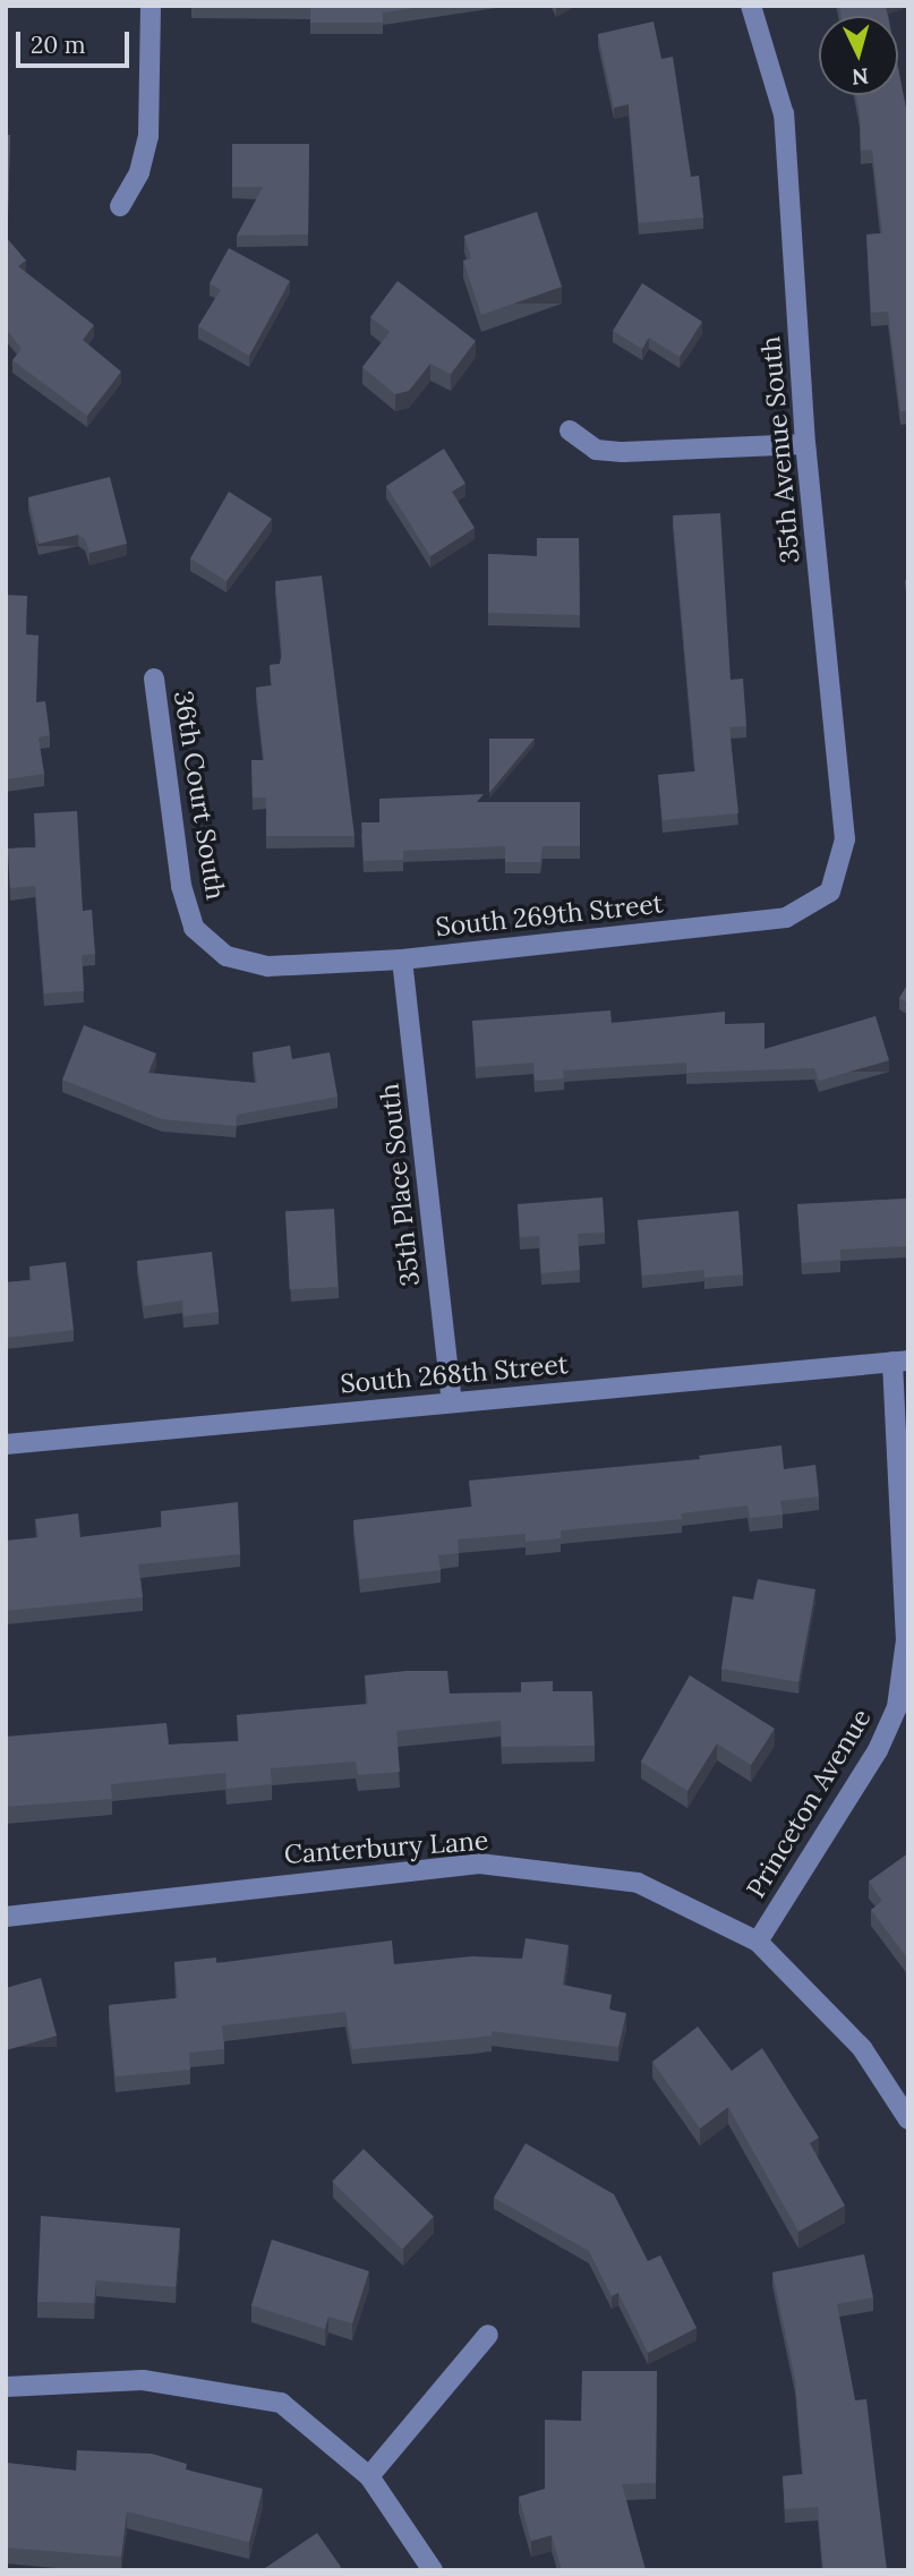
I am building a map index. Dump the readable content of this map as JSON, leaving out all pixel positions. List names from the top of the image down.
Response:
{
  "streets": {
    "street": [
      "35th Avenue South",
      "36th Court South",
      "South 269th Street",
      "35th Place South",
      "South 268th Street",
      "Princeton Avenue",
      "Canterbury Lane"
    ]
  },
  "crossings": [
    ["35th Avenue South", "South 269th Street"],
    ["36th Court South", "South 269th Street"],
    ["South 269th Street", "35th Place South"],
    ["35th Place South", "South 268th Street"],
    ["South 268th Street", "Princeton Avenue"],
    ["Princeton Avenue", "Canterbury Lane"]
  ],
  "scale_bar": "20 m",
  "north": "bottom"
}
